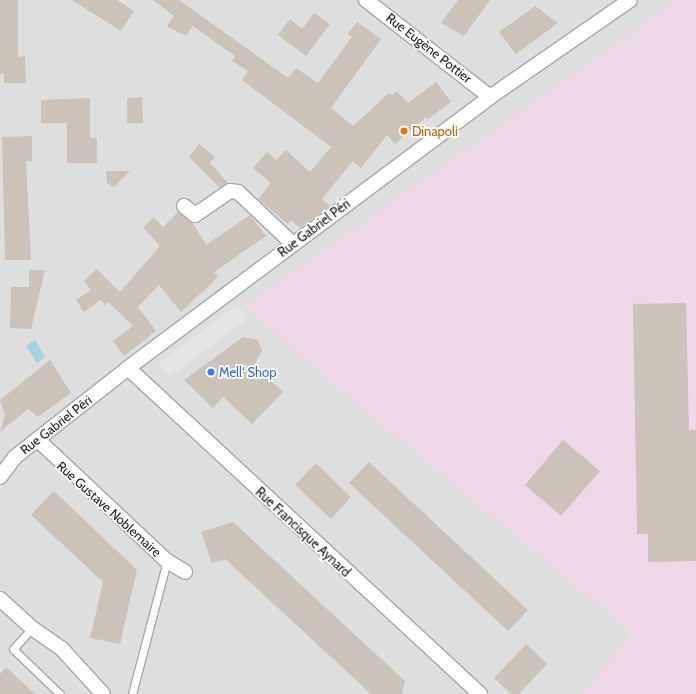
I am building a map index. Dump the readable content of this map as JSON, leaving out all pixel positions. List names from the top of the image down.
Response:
{
  "streets": {
    "street": [
      "Rue Eugène Pottier",
      "Rue Gabriel Péri",
      "Rue Gustave Noblemaire",
      "Rue Francisque Aynard"
    ]
  },
  "crossings": [
    ["Rue Eugène Pottier", "Rue Gabriel Péri"],
    ["Rue Gabriel Péri", "Rue Gustave Noblemaire"],
    ["Rue Gabriel Péri", "Rue Francisque Aynard"]
  ],
  "places": ["Dinapoli", "Mell‘ Shop"]
}
